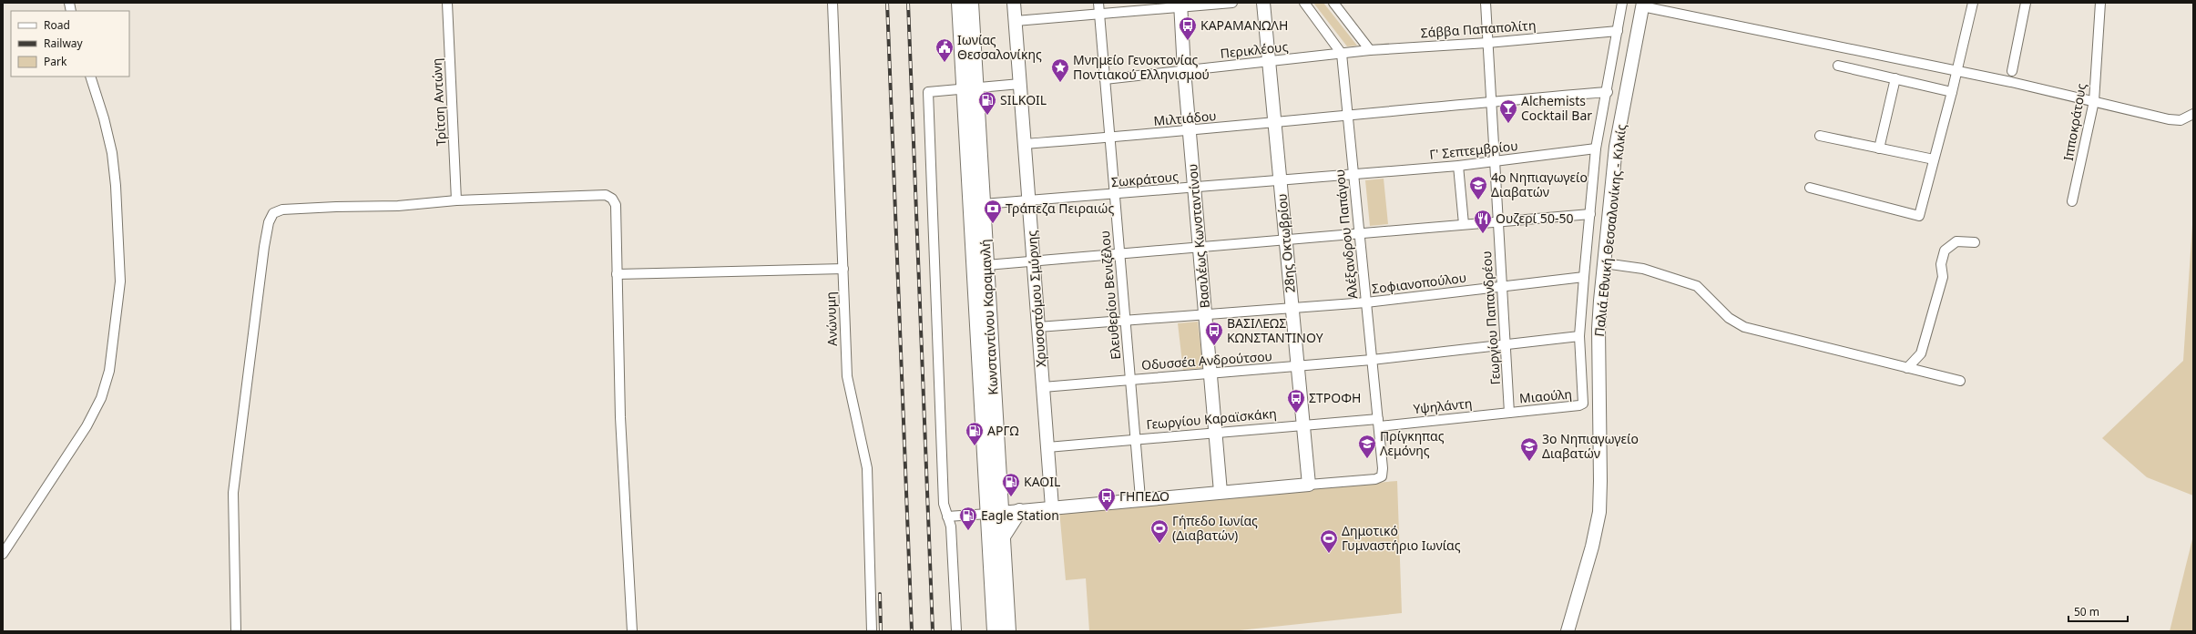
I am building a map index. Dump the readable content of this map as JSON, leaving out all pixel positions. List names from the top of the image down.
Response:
{
  "streets": {
    "main road": ["Κωνσταντίνου Καραμανλή"],
    "street": [
      "Σάββα Παπαπολίτη",
      "Περικλέους",
      "Τρίτση Αντώνη",
      "Μιλτιάδου",
      "Ιπποκράτους",
      "Γ' Σεπτεμβρίου",
      "Σωκράτους",
      "Παλιά Εθνική Θεσσαλονίκης - Κιλκίς",
      "Αλέξανδρου Παπάγου",
      "Βασιλέως Κωνσταντίνου",
      "28ης Οκτωβρίου",
      "Σοφιανοπούλου",
      "Ελευθερίου Βενιζέλου",
      "Χρυσοστόμου Σμύρνης",
      "Γεωργίου Παπανδρέου",
      "Ανώνυμη",
      "Οδυσσέα Ανδρούτσου",
      "Μιαούλη",
      "Υψηλάντη",
      "Γεωργίου Καραϊσκάκη"
    ]
  },
  "crossings": [
    ["Σάββα Παπαπολίτη", "Περικλέους"],
    ["Σάββα Παπαπολίτη", "Αλέξανδρου Παπάγου"],
    ["Σάββα Παπαπολίτη", "Γεωργίου Παπανδρέου"],
    ["Περικλέους", "Αλέξανδρου Παπάγου"],
    ["Περικλέους", "Βασιλέως Κωνσταντίνου"],
    ["Περικλέους", "28ης Οκτωβρίου"],
    ["Περικλέους", "Ελευθερίου Βενιζέλου"],
    ["Μιλτιάδου", "Αλέξανδρου Παπάγου"],
    ["Μιλτιάδου", "Βασιλέως Κωνσταντίνου"],
    ["Μιλτιάδου", "28ης Οκτωβρίου"],
    ["Μιλτιάδου", "Ελευθερίου Βενιζέλου"],
    ["Μιλτιάδου", "Χρυσοστόμου Σμύρνης"],
    ["Μιλτιάδου", "Γεωργίου Παπανδρέου"],
    ["Γ' Σεπτεμβρίου", "Σωκράτους"],
    ["Γ' Σεπτεμβρίου", "Αλέξανδρου Παπάγου"],
    ["Γ' Σεπτεμβρίου", "Γεωργίου Παπανδρέου"],
    ["Σωκράτους", "Αλέξανδρου Παπάγου"],
    ["Σωκράτους", "Βασιλέως Κωνσταντίνου"],
    ["Σωκράτους", "28ης Οκτωβρίου"],
    ["Σωκράτους", "Ελευθερίου Βενιζέλου"],
    ["Σωκράτους", "Χρυσοστόμου Σμύρνης"],
    ["Σωκράτους", "Κωνσταντίνου Καραμανλή"],
    ["Αλέξανδρου Παπάγου", "28ης Οκτωβρίου"],
    ["Αλέξανδρου Παπάγου", "Σοφιανοπούλου"],
    ["Αλέξανδρου Παπάγου", "Οδυσσέα Ανδρούτσου"],
    ["Αλέξανδρου Παπάγου", "Υψηλάντη"],
    ["Αλέξανδρου Παπάγου", "Γεωργίου Καραϊσκάκη"],
    ["Βασιλέως Κωνσταντίνου", "Σοφιανοπούλου"],
    ["Βασιλέως Κωνσταντίνου", "Οδυσσέα Ανδρούτσου"],
    ["Βασιλέως Κωνσταντίνου", "Γεωργίου Καραϊσκάκη"],
    ["28ης Οκτωβρίου", "Σοφιανοπούλου"],
    ["28ης Οκτωβρίου", "Οδυσσέα Ανδρούτσου"],
    ["28ης Οκτωβρίου", "Γεωργίου Καραϊσκάκη"],
    ["Σοφιανοπούλου", "Ελευθερίου Βενιζέλου"],
    ["Σοφιανοπούλου", "Χρυσοστόμου Σμύρνης"],
    ["Σοφιανοπούλου", "Γεωργίου Παπανδρέου"],
    ["Ελευθερίου Βενιζέλου", "Οδυσσέα Ανδρούτσου"],
    ["Ελευθερίου Βενιζέλου", "Γεωργίου Καραϊσκάκη"],
    ["Χρυσοστόμου Σμύρνης", "Οδυσσέα Ανδρούτσου"],
    ["Χρυσοστόμου Σμύρνης", "Γεωργίου Καραϊσκάκη"],
    ["Γεωργίου Παπανδρέου", "Οδυσσέα Ανδρούτσου"],
    ["Γεωργίου Παπανδρέου", "Μιαούλη"],
    ["Γεωργίου Παπανδρέου", "Υψηλάντη"],
    ["Οδυσσέα Ανδρούτσου", "Μιαούλη"],
    ["Μιαούλη", "Υψηλάντη"],
    ["Υψηλάντη", "Γεωργίου Καραϊσκάκη"]
  ],
  "places": {
    "bus stop": [
      "ΚΑΡΑΜΑΝΩΛΗ",
      "ΒΑΣΙΛΕΩΣ ΚΩΝΣΤΑΝΤΙΝΟΥ",
      "ΣΤΡΟΦΗ",
      "ΓΗΠΕΔΟ"
    ],
    "public building": ["Ιωνίας Θεσσαλονίκης"],
    "place": ["Μνημείο Γενοκτονίας Ποντιακού Ελληνισμού"],
    "fuel station": [
      "SILKOIL",
      "ΑΡΓΩ",
      "KAOIL",
      "Eagle Station"
    ],
    "bar": ["Alchemists Cocktail Bar"],
    "school or university": ["4ο Νηπιαγωγείο Διαβατών", "Πρίγκηπας Λεμόνης", "3ο Νηπιαγωγείο Διαβατών"],
    "bank": ["Τράπεζα Πειραιώς"],
    "restaurant": ["Ουζερί 50-50"],
    "sports": ["Γήπεδο Ιωνίας (Διαβατών)", "Δημοτικό Γυμναστήριο Ιωνίας"]
  },
  "legend": ["Road", "Railway", "Park"],
  "scale_bar": "50 m"
}
